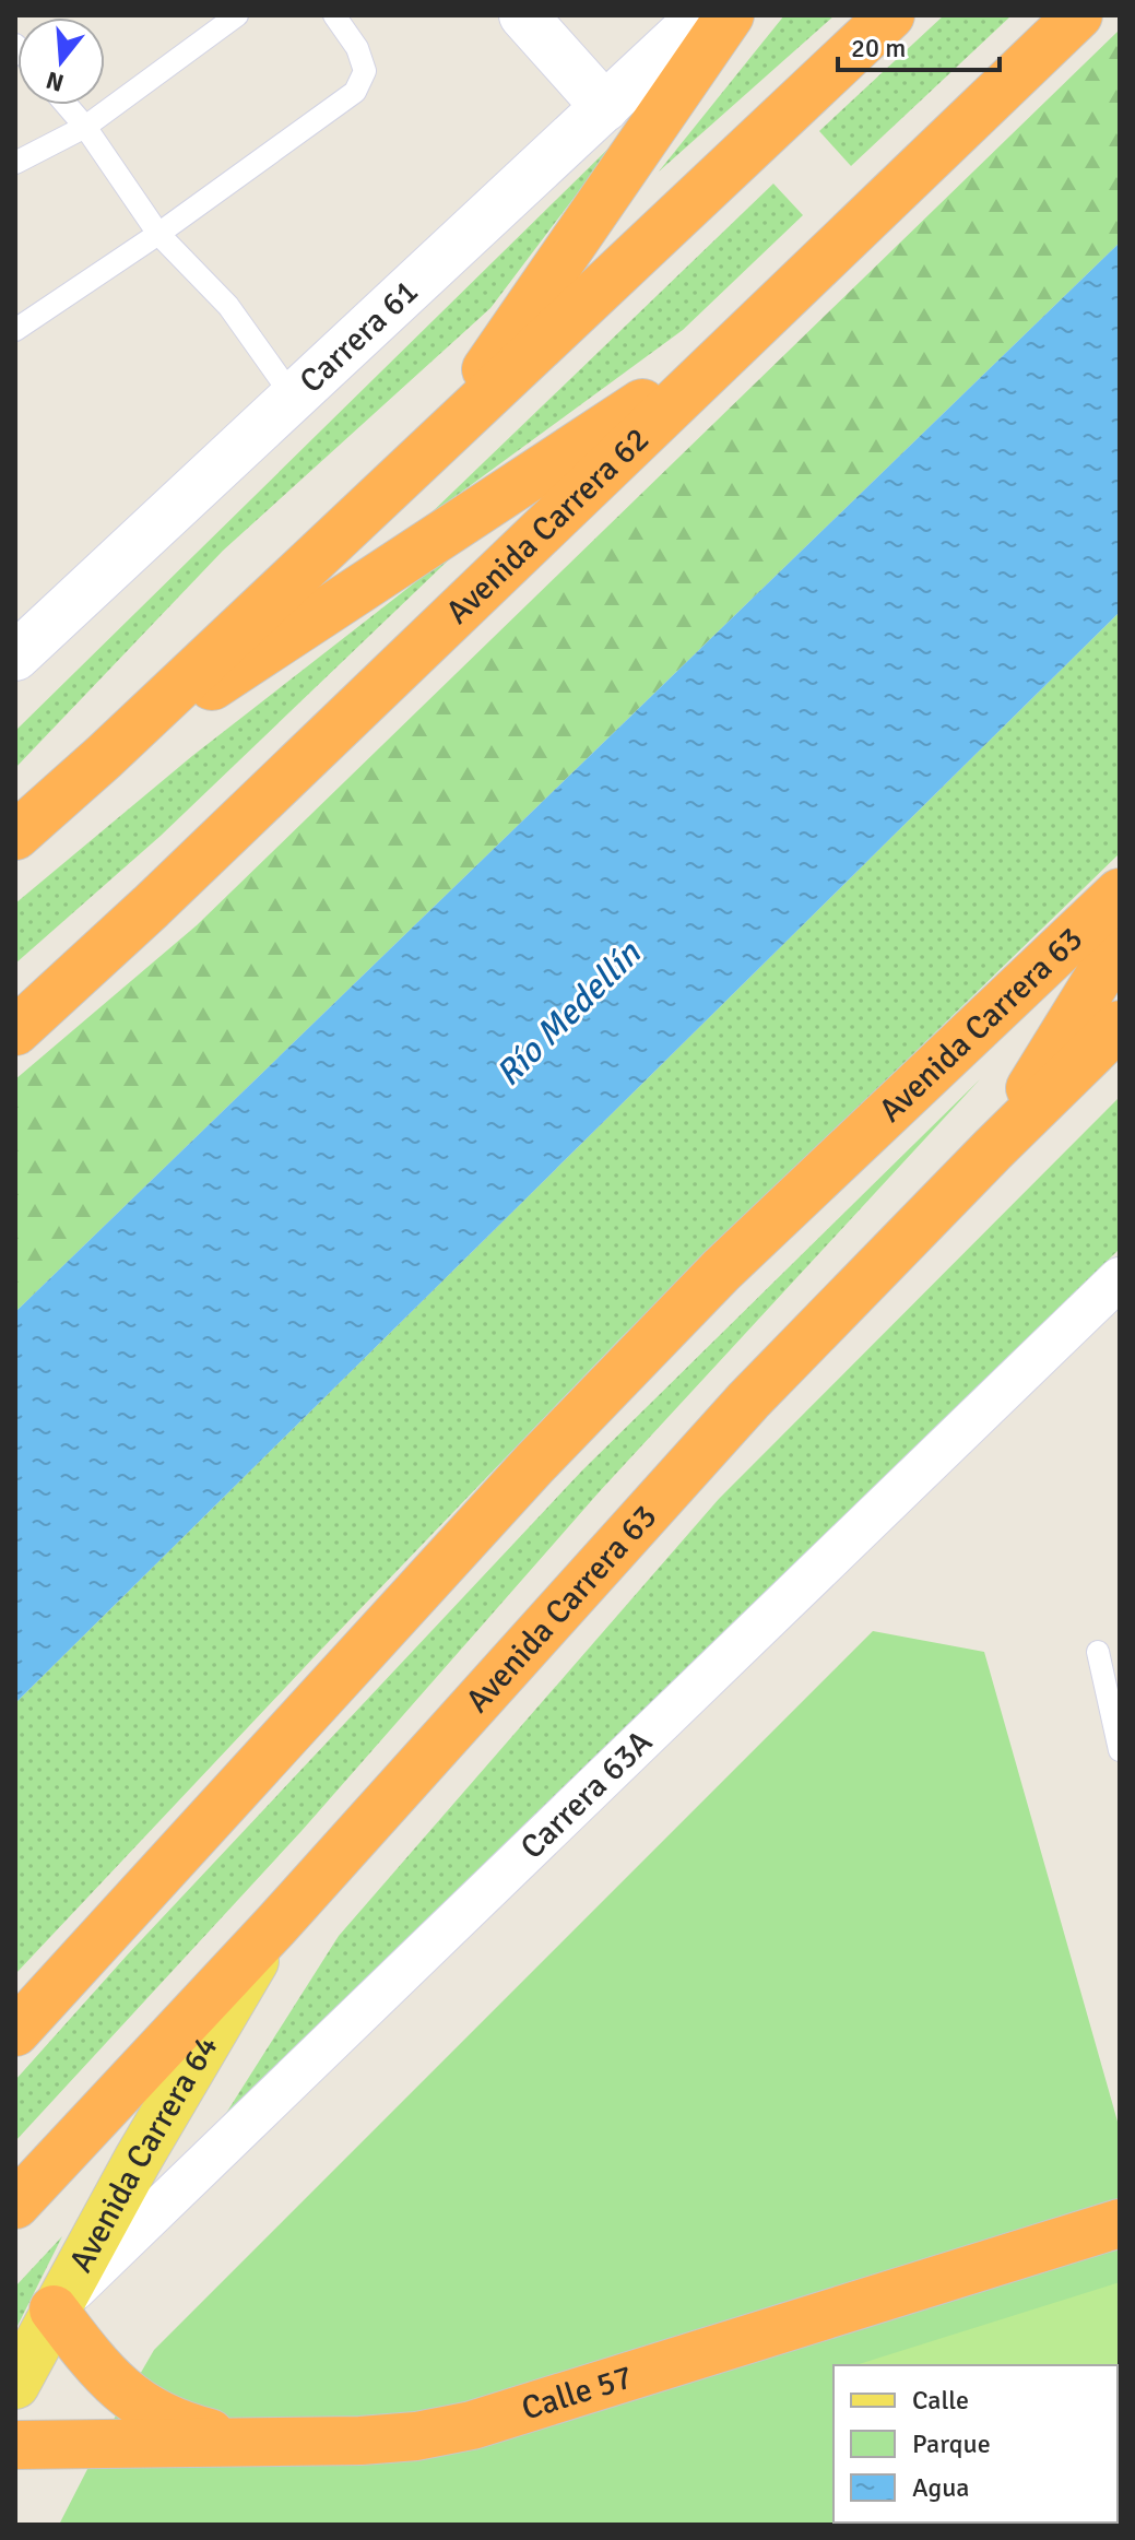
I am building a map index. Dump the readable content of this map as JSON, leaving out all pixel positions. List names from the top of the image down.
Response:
{
  "streets": {
    "highway": ["Avenida Carrera 62", "Avenida Carrera 63", "Calle 57"],
    "main road": ["Avenida Carrera 64"],
    "street": ["Carrera 61", "Carrera 63A"]
  },
  "crossings": [
    ["Avenida Carrera 63", "Avenida Carrera 64"],
    ["Carrera 63A", "Avenida Carrera 64"]
  ],
  "water": ["Río Medellín"],
  "legend": ["Calle", "Parque", "Agua"],
  "scale_bar": "20 m",
  "north": "bottom"
}
